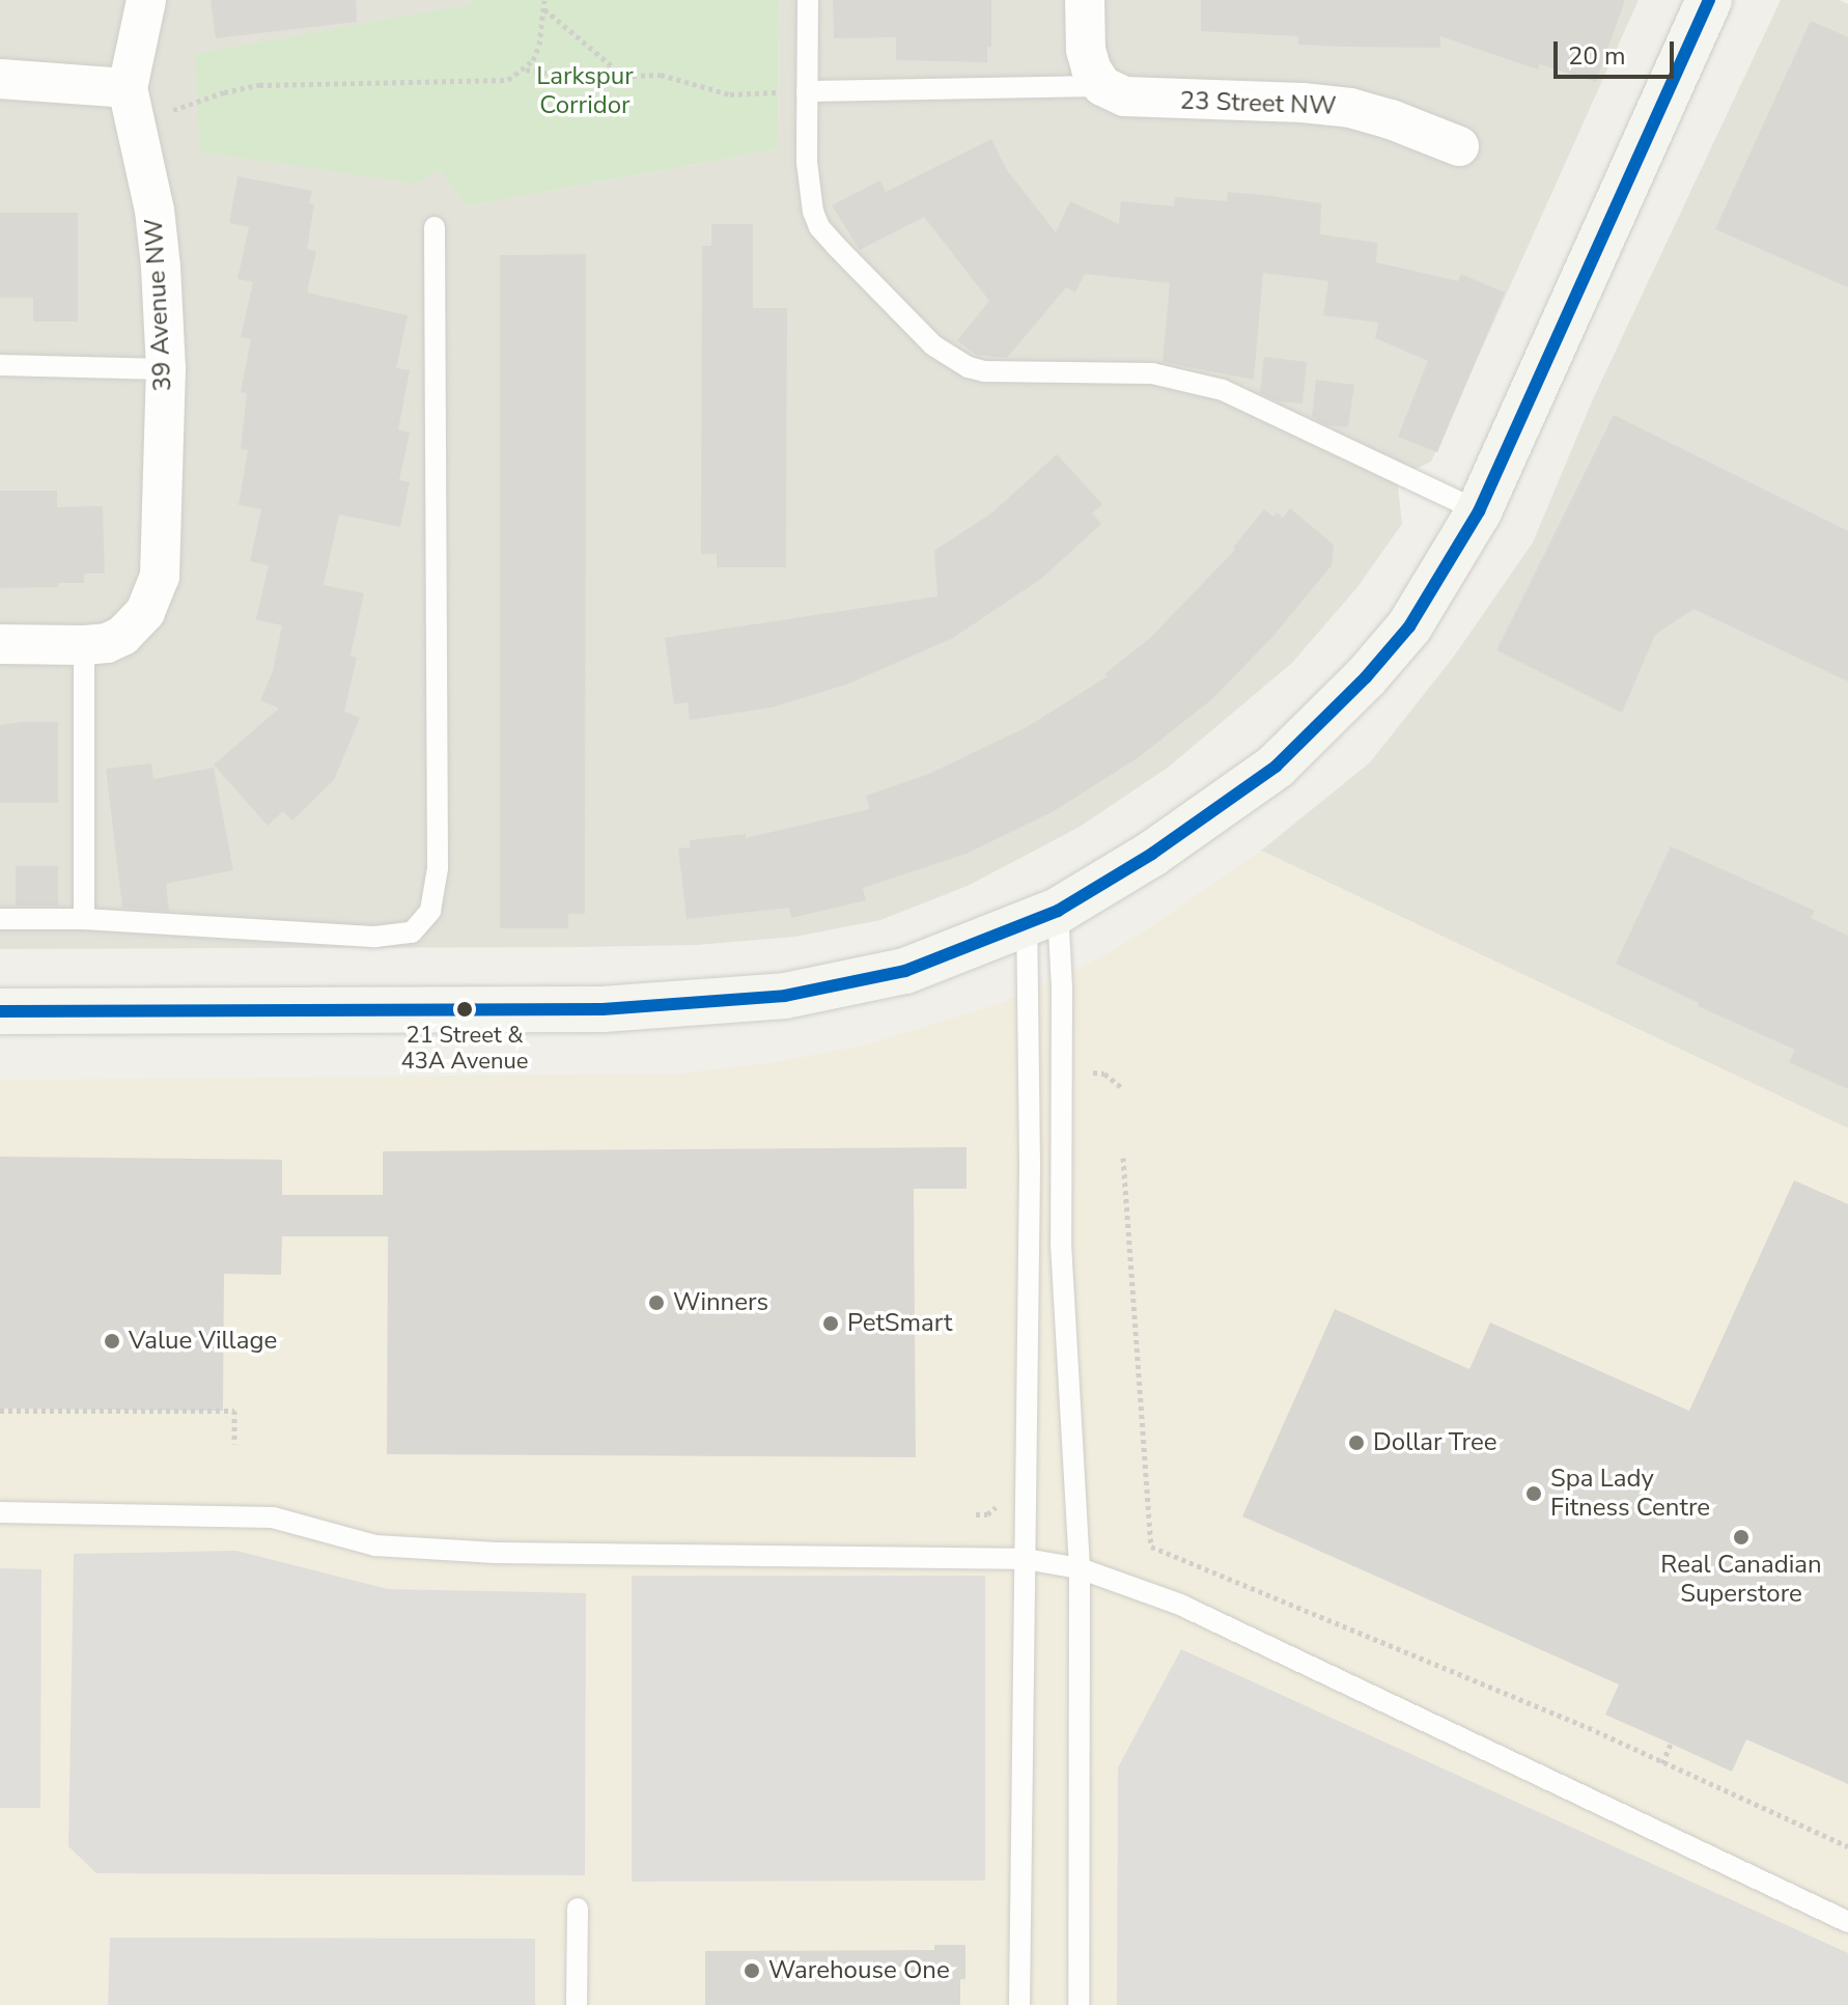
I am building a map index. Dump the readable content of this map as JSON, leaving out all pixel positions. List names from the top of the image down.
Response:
{
  "streets": {
    "street": ["23 Street NW", "39 Avenue NW"]
  },
  "parks": ["Larkspur Corridor"],
  "places": [
    "21 Street & 43A Avenue",
    "Winners",
    "PetSmart",
    "Value Village",
    "Dollar Tree",
    "Spa Lady Fitness Centre",
    "Real Canadian Superstore",
    "Warehouse One"
  ],
  "scale_bar": "20 m"
}
